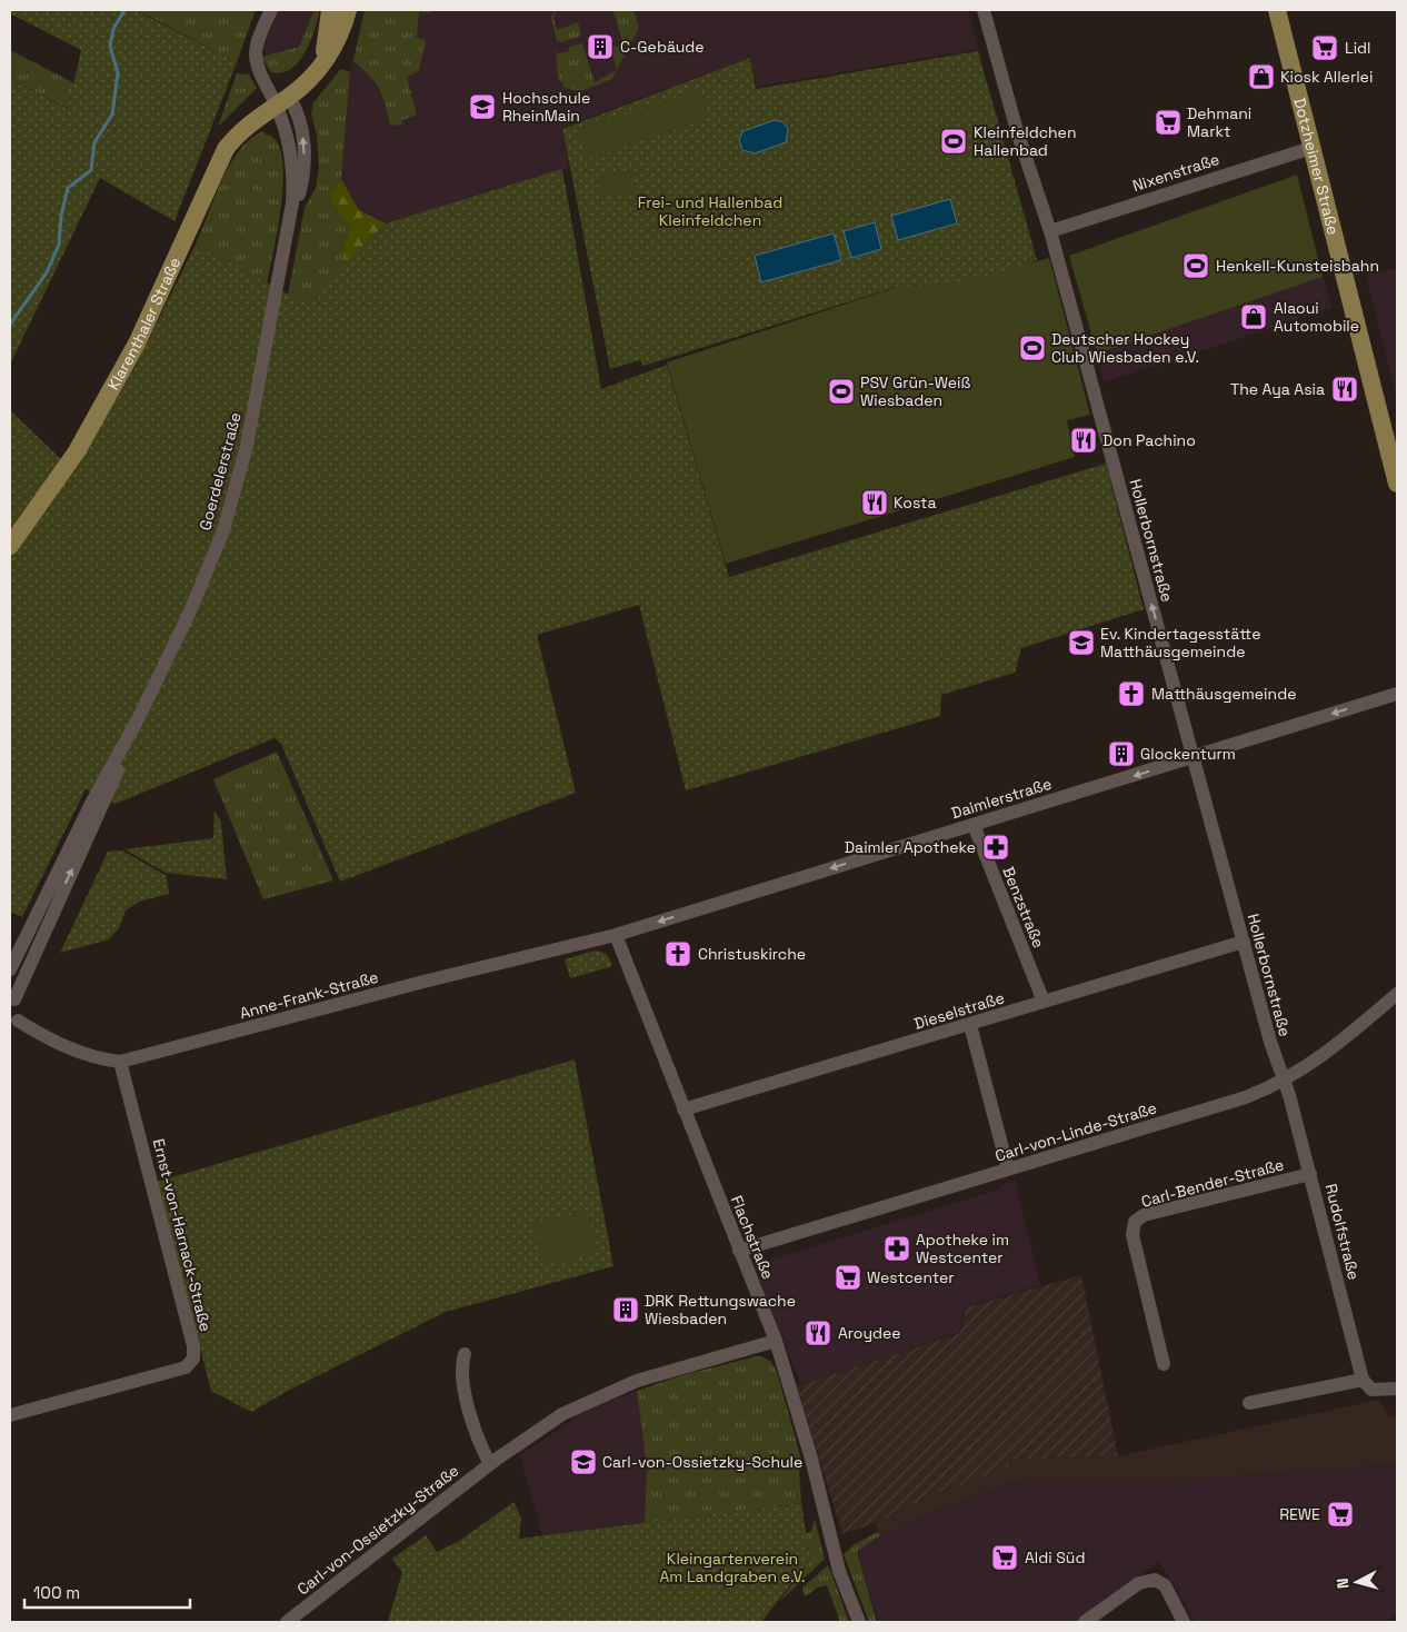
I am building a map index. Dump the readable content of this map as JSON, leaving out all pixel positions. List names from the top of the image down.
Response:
{
  "streets": {
    "main road": ["Dotzheimer Straße", "Klarenthaler Straße"],
    "street": [
      "Nixenstraße",
      "Goerdelerstraße",
      "Hollerbornstraße",
      "Daimlerstraße",
      "Benzstraße",
      "Anne-Frank-Straße",
      "Dieselstraße",
      "Carl-von-Linde-Straße",
      "Carl-Bender-Straße",
      "Rudolfstraße",
      "Ernst-von-Harnack-Straße",
      "Flachstraße",
      "Carl-von-Ossietzky-Straße"
    ]
  },
  "crossings": [
    ["Dotzheimer Straße", "Nixenstraße"],
    ["Nixenstraße", "Hollerbornstraße"],
    ["Klarenthaler Straße", "Goerdelerstraße"],
    ["Goerdelerstraße", "Anne-Frank-Straße"],
    ["Hollerbornstraße", "Daimlerstraße"],
    ["Hollerbornstraße", "Dieselstraße"],
    ["Hollerbornstraße", "Carl-von-Linde-Straße"],
    ["Hollerbornstraße", "Rudolfstraße"],
    ["Daimlerstraße", "Benzstraße"],
    ["Daimlerstraße", "Anne-Frank-Straße"],
    ["Daimlerstraße", "Flachstraße"],
    ["Benzstraße", "Dieselstraße"],
    ["Anne-Frank-Straße", "Ernst-von-Harnack-Straße"],
    ["Anne-Frank-Straße", "Flachstraße"],
    ["Dieselstraße", "Flachstraße"],
    ["Carl-von-Linde-Straße", "Rudolfstraße"],
    ["Carl-von-Linde-Straße", "Flachstraße"],
    ["Carl-Bender-Straße", "Rudolfstraße"],
    ["Flachstraße", "Carl-von-Ossietzky-Straße"]
  ],
  "one_way": ["Hollerbornstraße", "Daimlerstraße"],
  "parks": ["Frei- und Hallenbad Kleinfeldchen", "Kleingartenverein Am Landgraben e.V."],
  "places": {
    "building": ["C-Gebäude", "Glockenturm", "DRK Rettungswache Wiesbaden"],
    "supermarket": [
      "Lidl",
      "Dehmani Markt",
      "Westcenter",
      "REWE",
      "Aldi Süd"
    ],
    "shop": ["Kiosk Allerlei", "Alaoui Automobile"],
    "school or university": ["Hochschule RheinMain", "Ev. Kindertagesstätte Matthäusgemeinde", "Carl-von-Ossietzky-Schule"],
    "sports": [
      "Kleinfeldchen Hallenbad",
      "Henkell-Kunsteisbahn",
      "Deutscher Hockey Club Wiesbaden e.V.",
      "PSV Grün-Weiß Wiesbaden"
    ],
    "restaurant": [
      "The Aya Asia",
      "Don Pachino",
      "Kosta",
      "Aroydee"
    ],
    "church": ["Matthäusgemeinde", "Christuskirche"],
    "pharmacy": ["Daimler Apotheke", "Apotheke im Westcenter"]
  },
  "scale_bar": "100 m",
  "north": "left"
}
